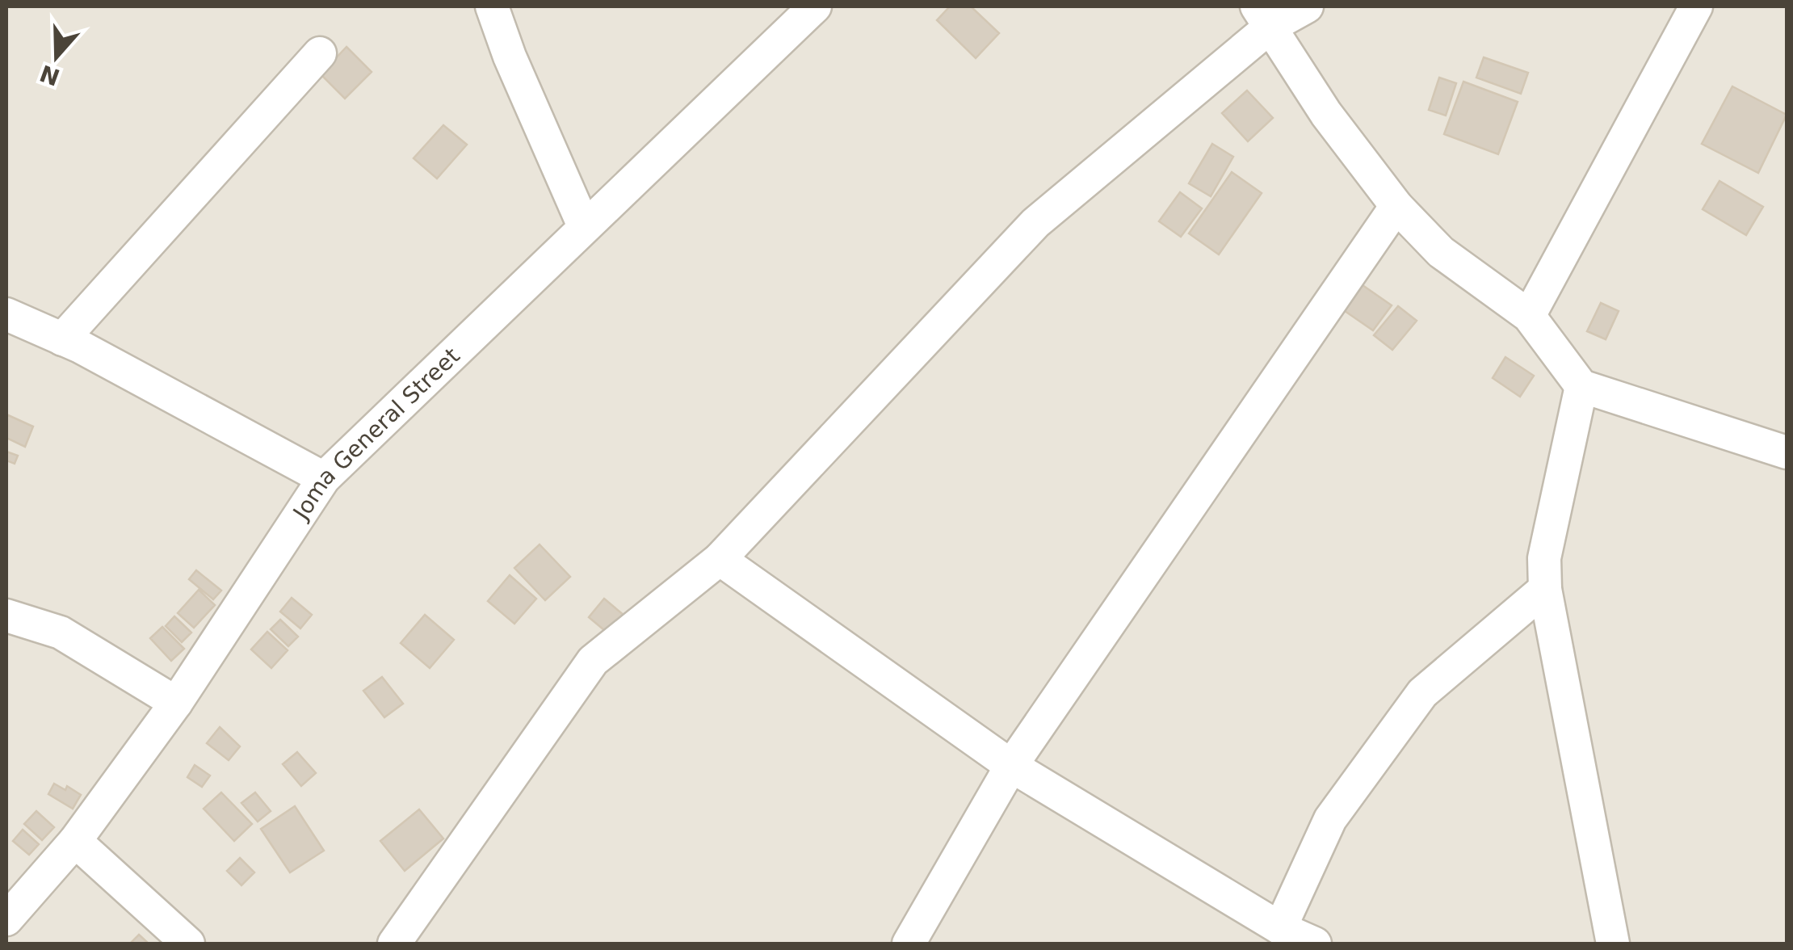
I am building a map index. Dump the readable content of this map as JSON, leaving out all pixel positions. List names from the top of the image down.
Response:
{
  "streets": {
    "street": ["Joma General Street"]
  },
  "north": "bottom"
}
